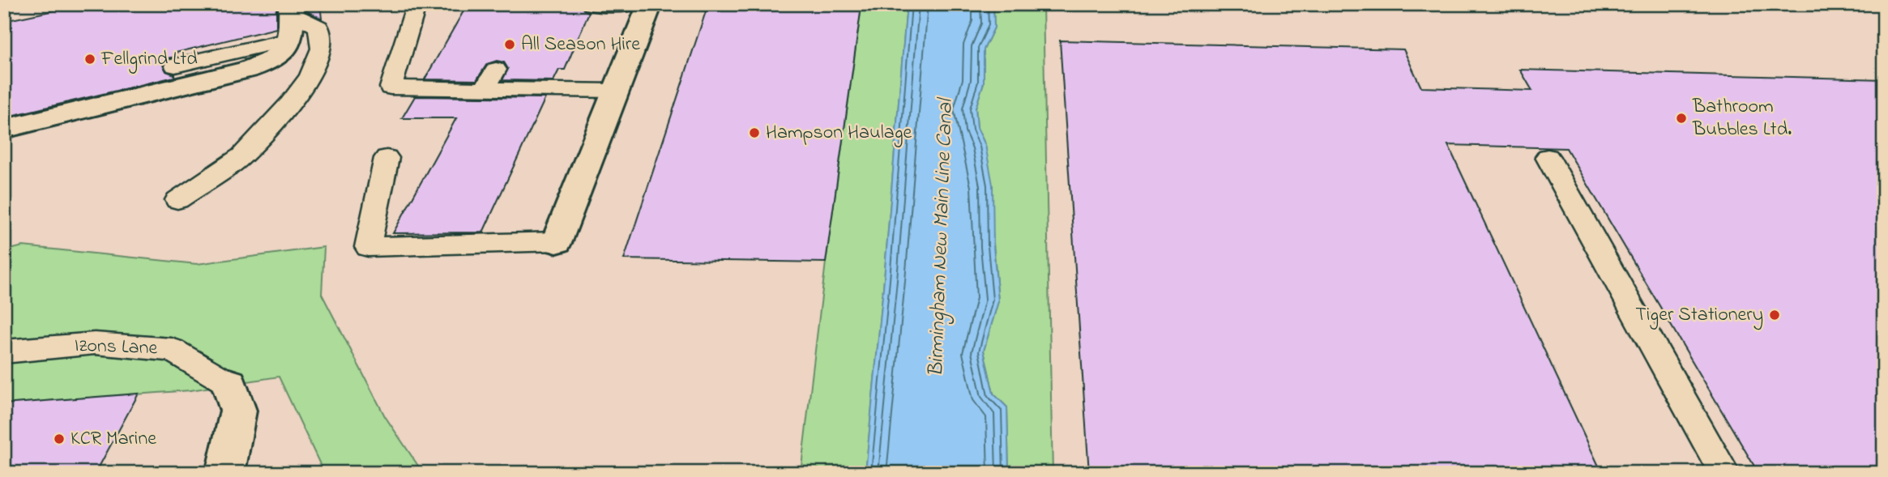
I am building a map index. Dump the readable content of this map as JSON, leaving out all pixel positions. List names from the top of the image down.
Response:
{
  "streets": {
    "street": ["Izons Lane"]
  },
  "water": ["Birmingham New Main Line Canal"],
  "places": [
    "All Season Hire",
    "Fellgrind Ltd",
    "Bathroom Bubbles Ltd.",
    "Hampson Haulage",
    "Tiger Stationery",
    "KCR Marine"
  ]
}
